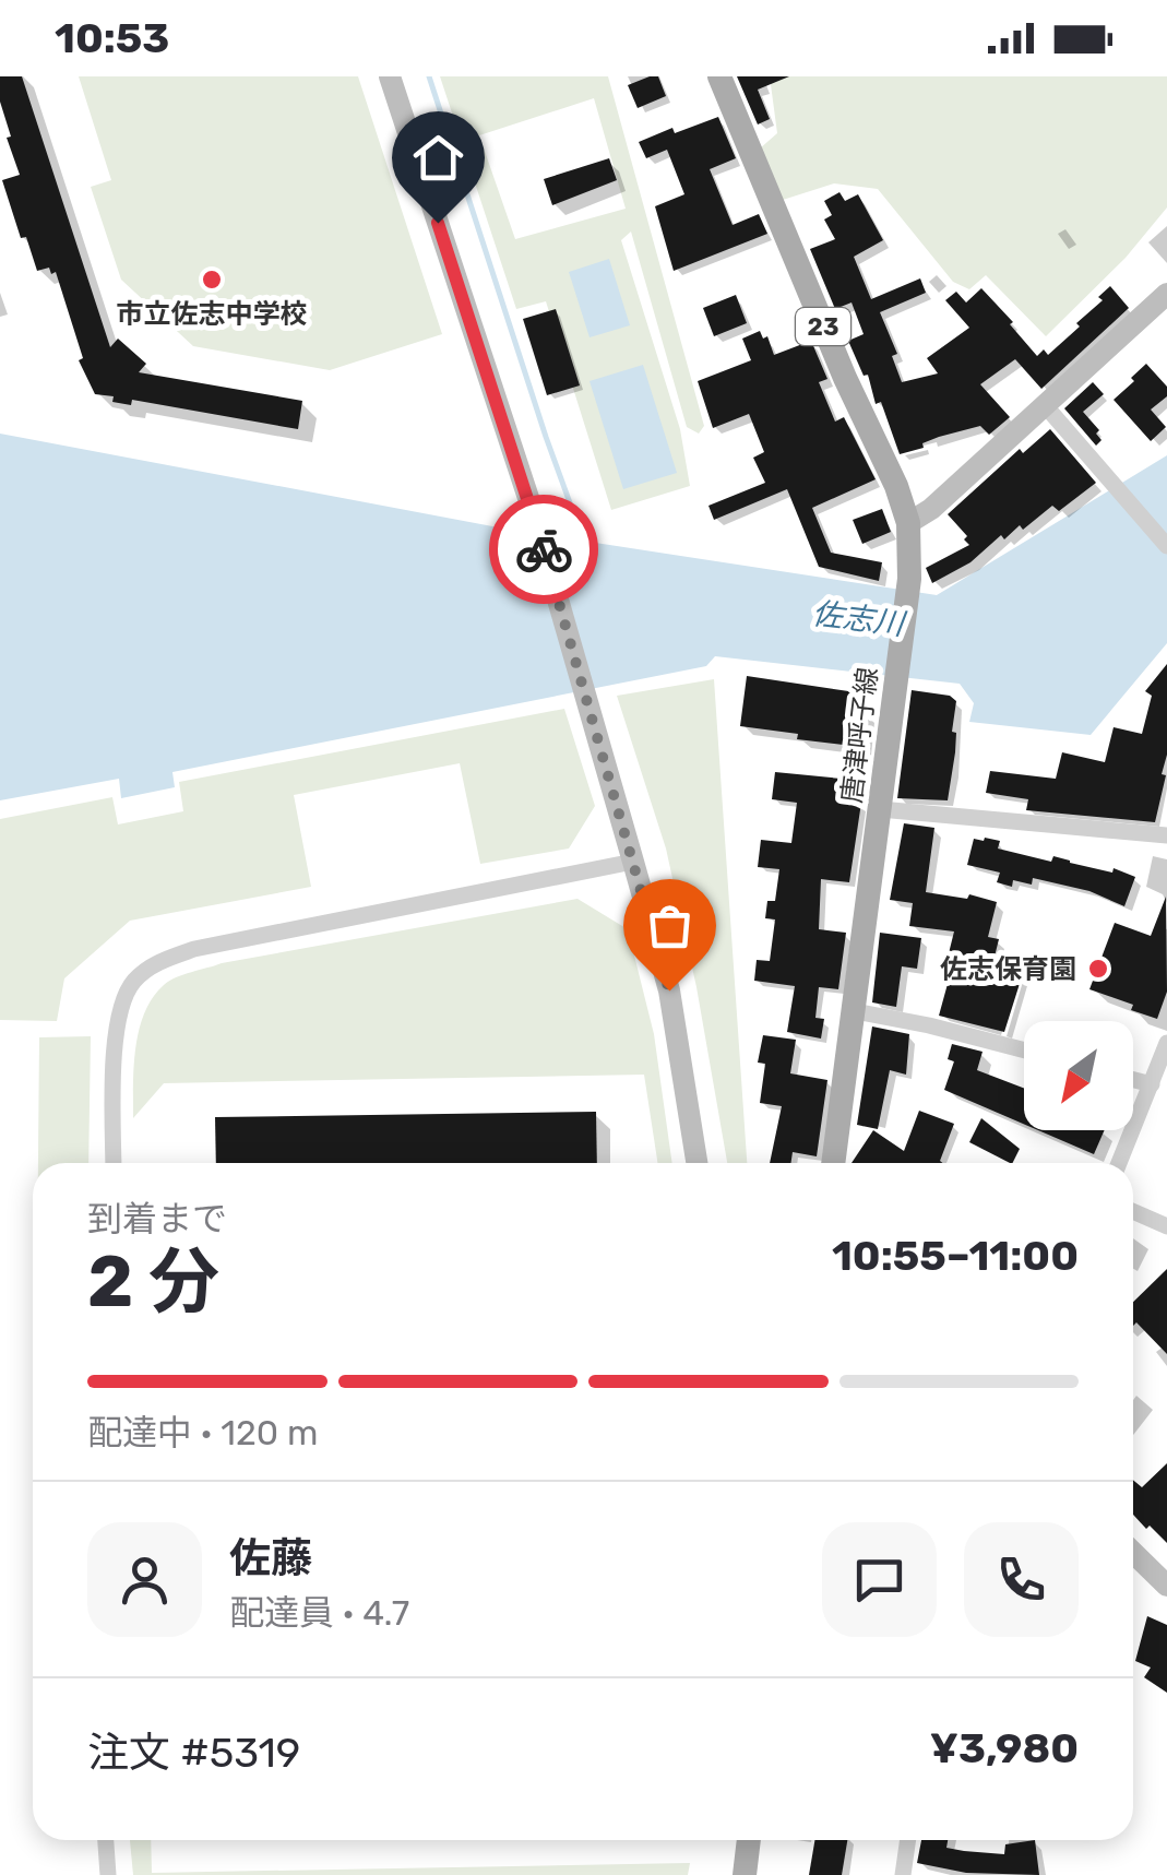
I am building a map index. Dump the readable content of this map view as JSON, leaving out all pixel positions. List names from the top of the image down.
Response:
{
  "streets": {
    "main road": ["23", "唐津呼子線"]
  },
  "water": ["佐志川"],
  "places": ["市立佐志中学校", "佐志保育園"],
  "north": "bottom left",
  "page": {
    "status": "10:53",
    "heading": ["2 分", "到着まで", "10:55–11:00"],
    "panel": [
      "佐藤",
      "配達員 · 4.7",
      "注文 #5319",
      "¥3,980"
    ],
    "bar": "配達中 · 120 m"
  }
}
